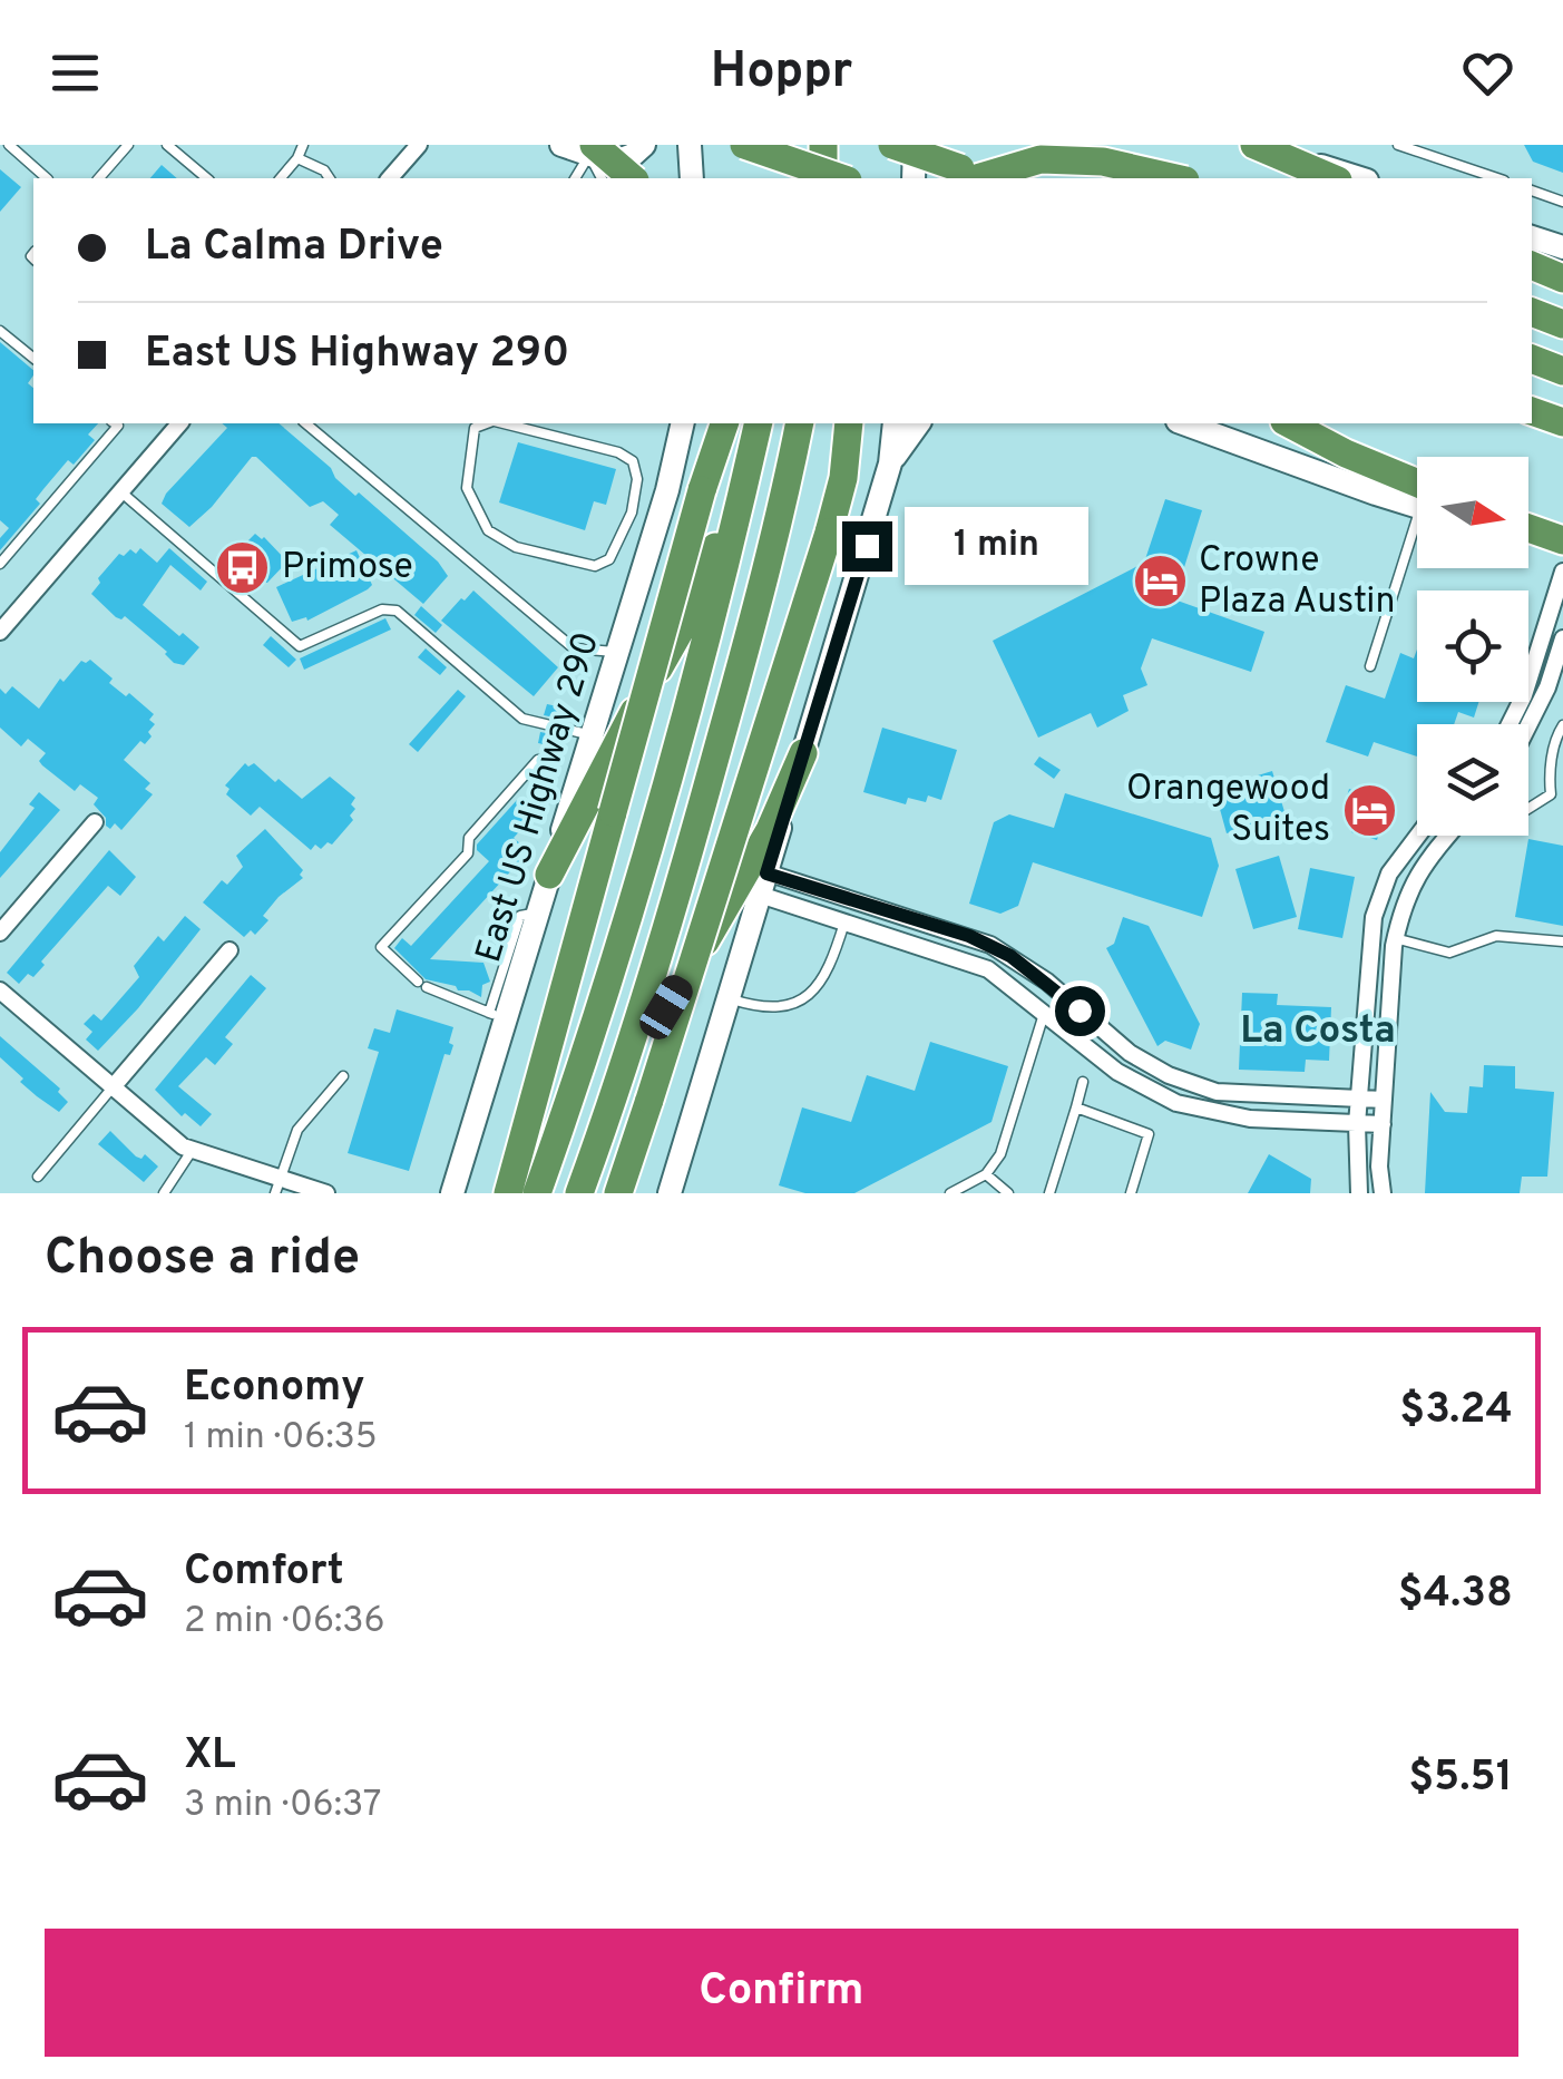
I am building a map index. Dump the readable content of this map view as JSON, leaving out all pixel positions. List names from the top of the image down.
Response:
{
  "streets": {
    "main road": ["East US Highway 290"]
  },
  "districts": ["La Costa"],
  "places": {
    "bus stop": ["Primose"],
    "hotel": ["Crowne Plaza Austin", "Orangewood Suites"]
  },
  "north": "right",
  "page": {
    "header": "Hoppr",
    "banner": ["La Calma Drive", "East US Highway 290"],
    "bubble": "1 min",
    "heading": "Choose a ride",
    "list": [
      {
        "name": "Economy",
        "note": "1 min · 06:35",
        "value": "$3.24"
      },
      {
        "name": "Comfort",
        "note": "2 min · 06:36",
        "value": "$4.38"
      },
      {
        "name": "XL",
        "note": "3 min · 06:37",
        "value": "$5.51"
      }
    ],
    "buttons": "Confirm"
  }
}
